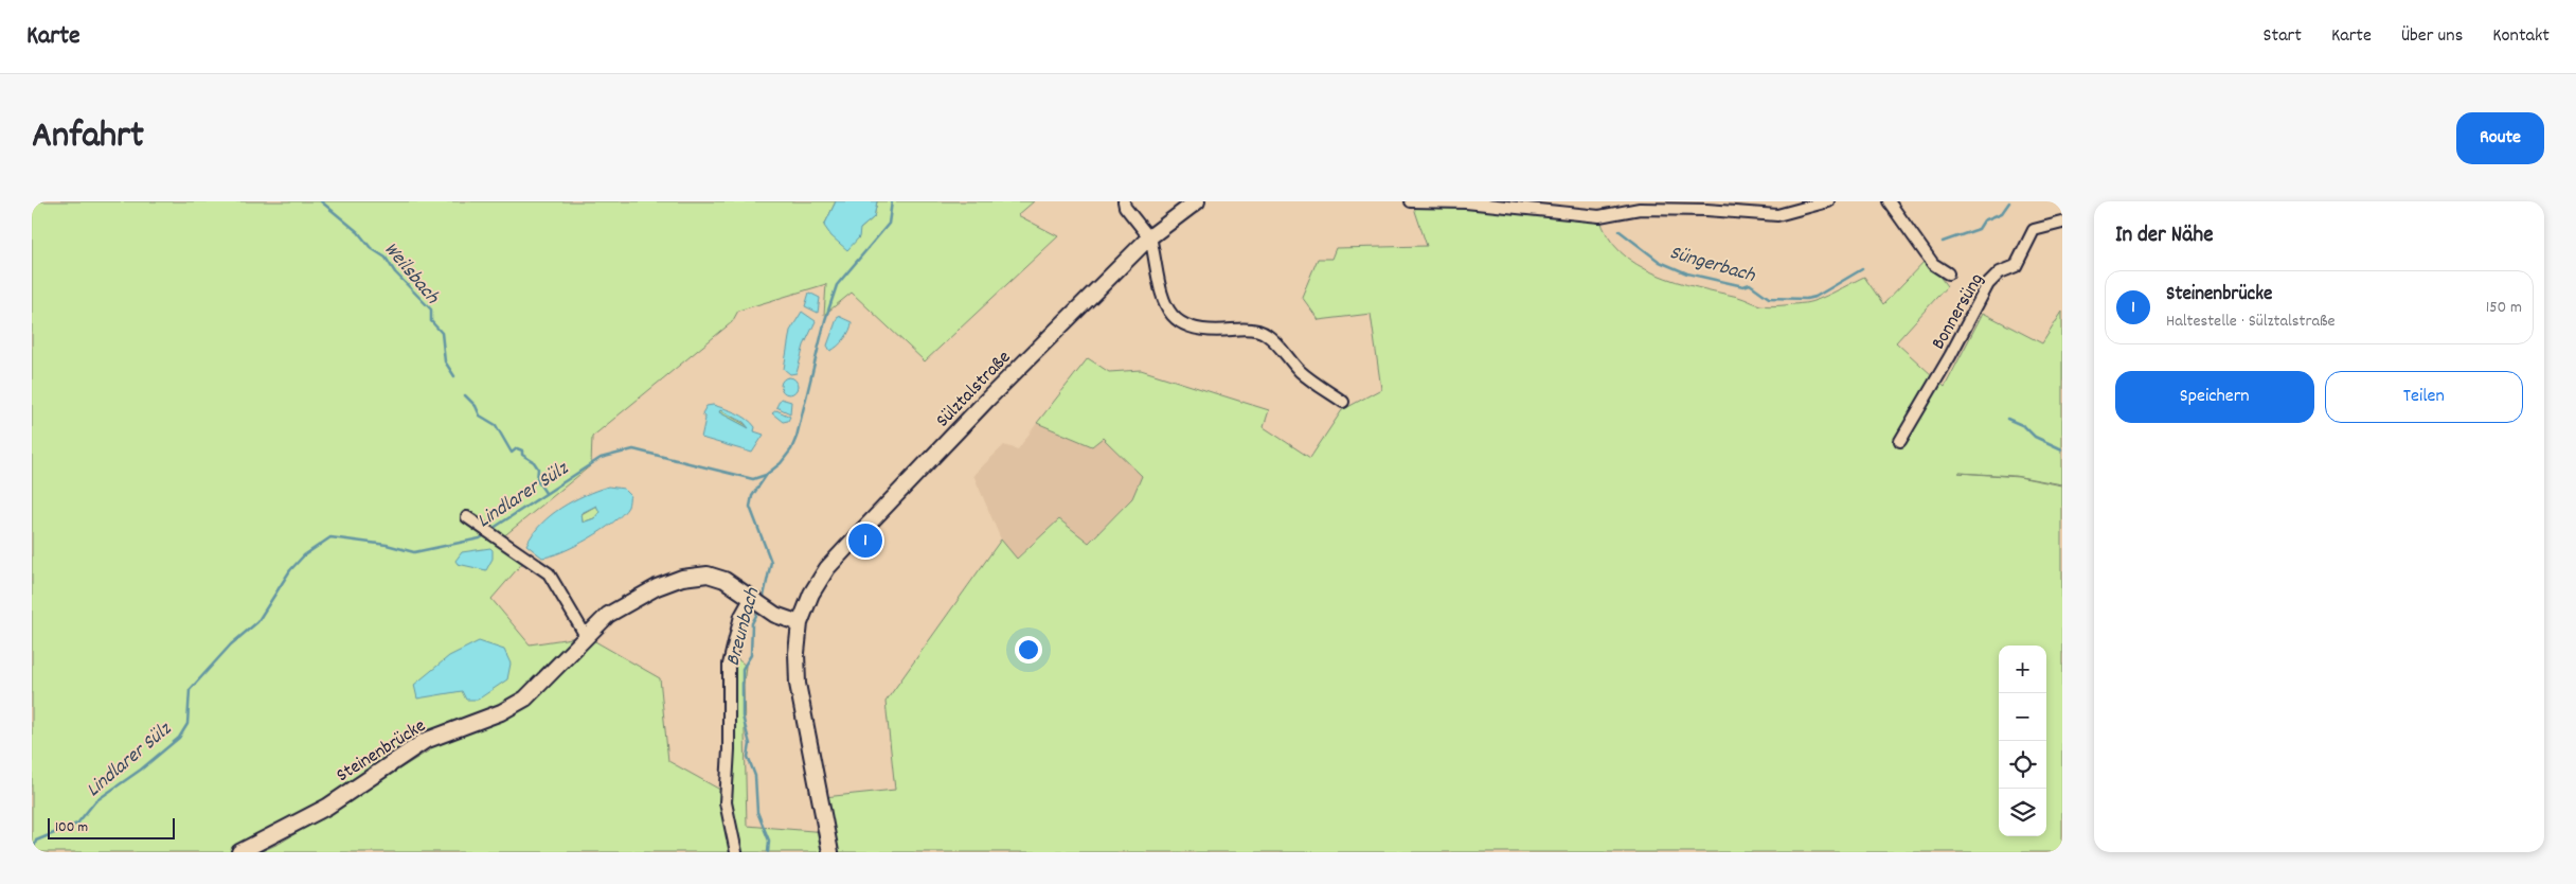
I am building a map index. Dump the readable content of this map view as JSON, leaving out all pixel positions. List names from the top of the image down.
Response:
{
  "streets": {
    "main road": ["Sülztalstraße", "Steinenbrücke"],
    "street": ["Bonnersüng"]
  },
  "crossings": [
    ["Sülztalstraße", "Steinenbrücke"]
  ],
  "water": [
    "Süngerbach",
    "Weilsbach",
    "Lindlarer Sülz",
    "Breunbach"
  ],
  "scale_bar": "100 m",
  "page": {
    "header": "Karte",
    "nav": [
      "Start",
      "Karte",
      "Über uns",
      "Kontakt"
    ],
    "title": "Anfahrt",
    "buttons": [
      "Route",
      ["Speichern", "Teilen"]
    ],
    "heading": "In der Nähe",
    "list": [
      {
        "mark": "1",
        "name": "Steinenbrücke",
        "note": "Haltestelle · Sülztalstraße",
        "value": "150 m"
      }
    ],
    "pins": "1",
    "map_buttons": ["+", "−"],
    "scale": "100 m"
  }
}
